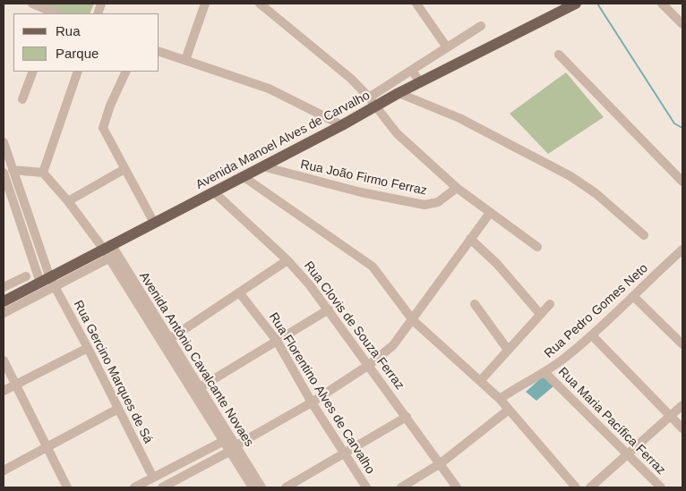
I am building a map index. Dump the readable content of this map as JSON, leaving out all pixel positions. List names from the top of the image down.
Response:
{
  "streets": {
    "main road": ["Avenida Manoel Alves de Carvalho"],
    "street": [
      "Rua João Firmo Ferraz",
      "Rua Pedro Gomes Neto",
      "Rua Clovis de Souza Ferraz",
      "Avenida Antônio Cavalcante Novaes",
      "Rua Gercino Marques de Sá",
      "Rua Florentino Alves de Carvalho",
      "Rua Maria Pacífica Ferraz"
    ]
  },
  "crossings": [
    ["Avenida Manoel Alves de Carvalho", "Rua João Firmo Ferraz"],
    ["Avenida Manoel Alves de Carvalho", "Rua Clovis de Souza Ferraz"],
    ["Avenida Manoel Alves de Carvalho", "Avenida Antônio Cavalcante Novaes"],
    ["Avenida Manoel Alves de Carvalho", "Rua Gercino Marques de Sá"],
    ["Rua Pedro Gomes Neto", "Rua Maria Pacífica Ferraz"]
  ],
  "legend": ["Rua", "Parque"]
}
